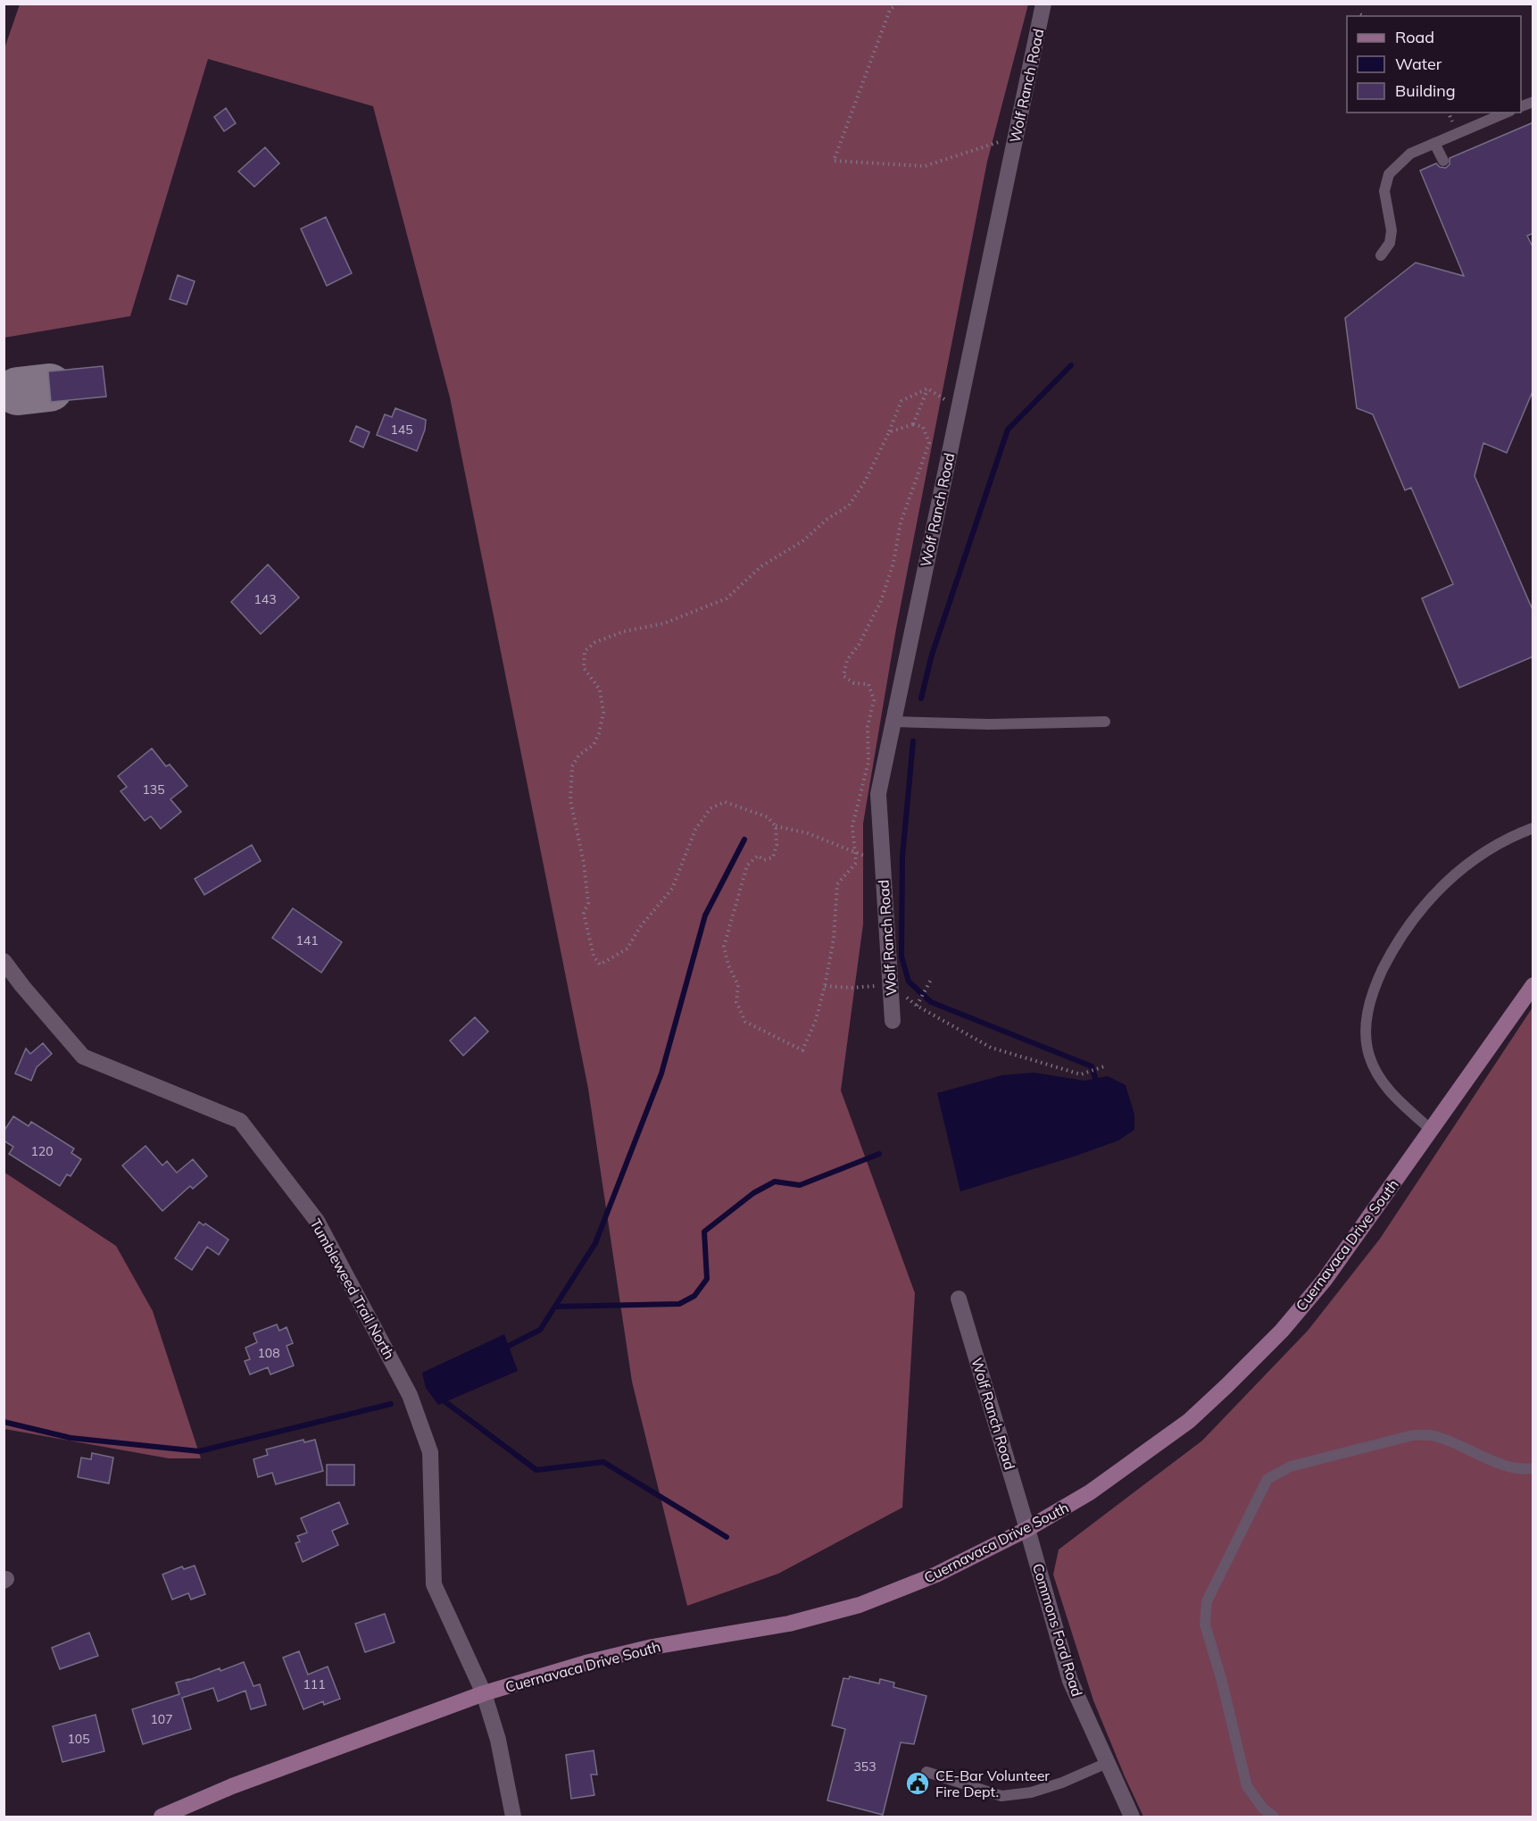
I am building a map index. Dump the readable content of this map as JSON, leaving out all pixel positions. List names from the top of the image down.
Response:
{
  "streets": {
    "street": [
      "Wolf Ranch Road",
      "Cuernavaca Drive South",
      "Tumbleweed Trail North",
      "Commons Ford Road"
    ]
  },
  "crossings": [
    ["Wolf Ranch Road", "Cuernavaca Drive South"],
    ["Wolf Ranch Road", "Commons Ford Road"],
    ["Cuernavaca Drive South", "Tumbleweed Trail North"],
    ["Cuernavaca Drive South", "Commons Ford Road"]
  ],
  "places": {
    "public building": ["CE-Bar Volunteer Fire Dept."]
  },
  "house_numbers": [
    "145",
    "143",
    "135",
    "141",
    "120",
    "108",
    "111",
    "107",
    "105",
    "353"
  ],
  "legend": ["Road", "Water", "Building"]
}
